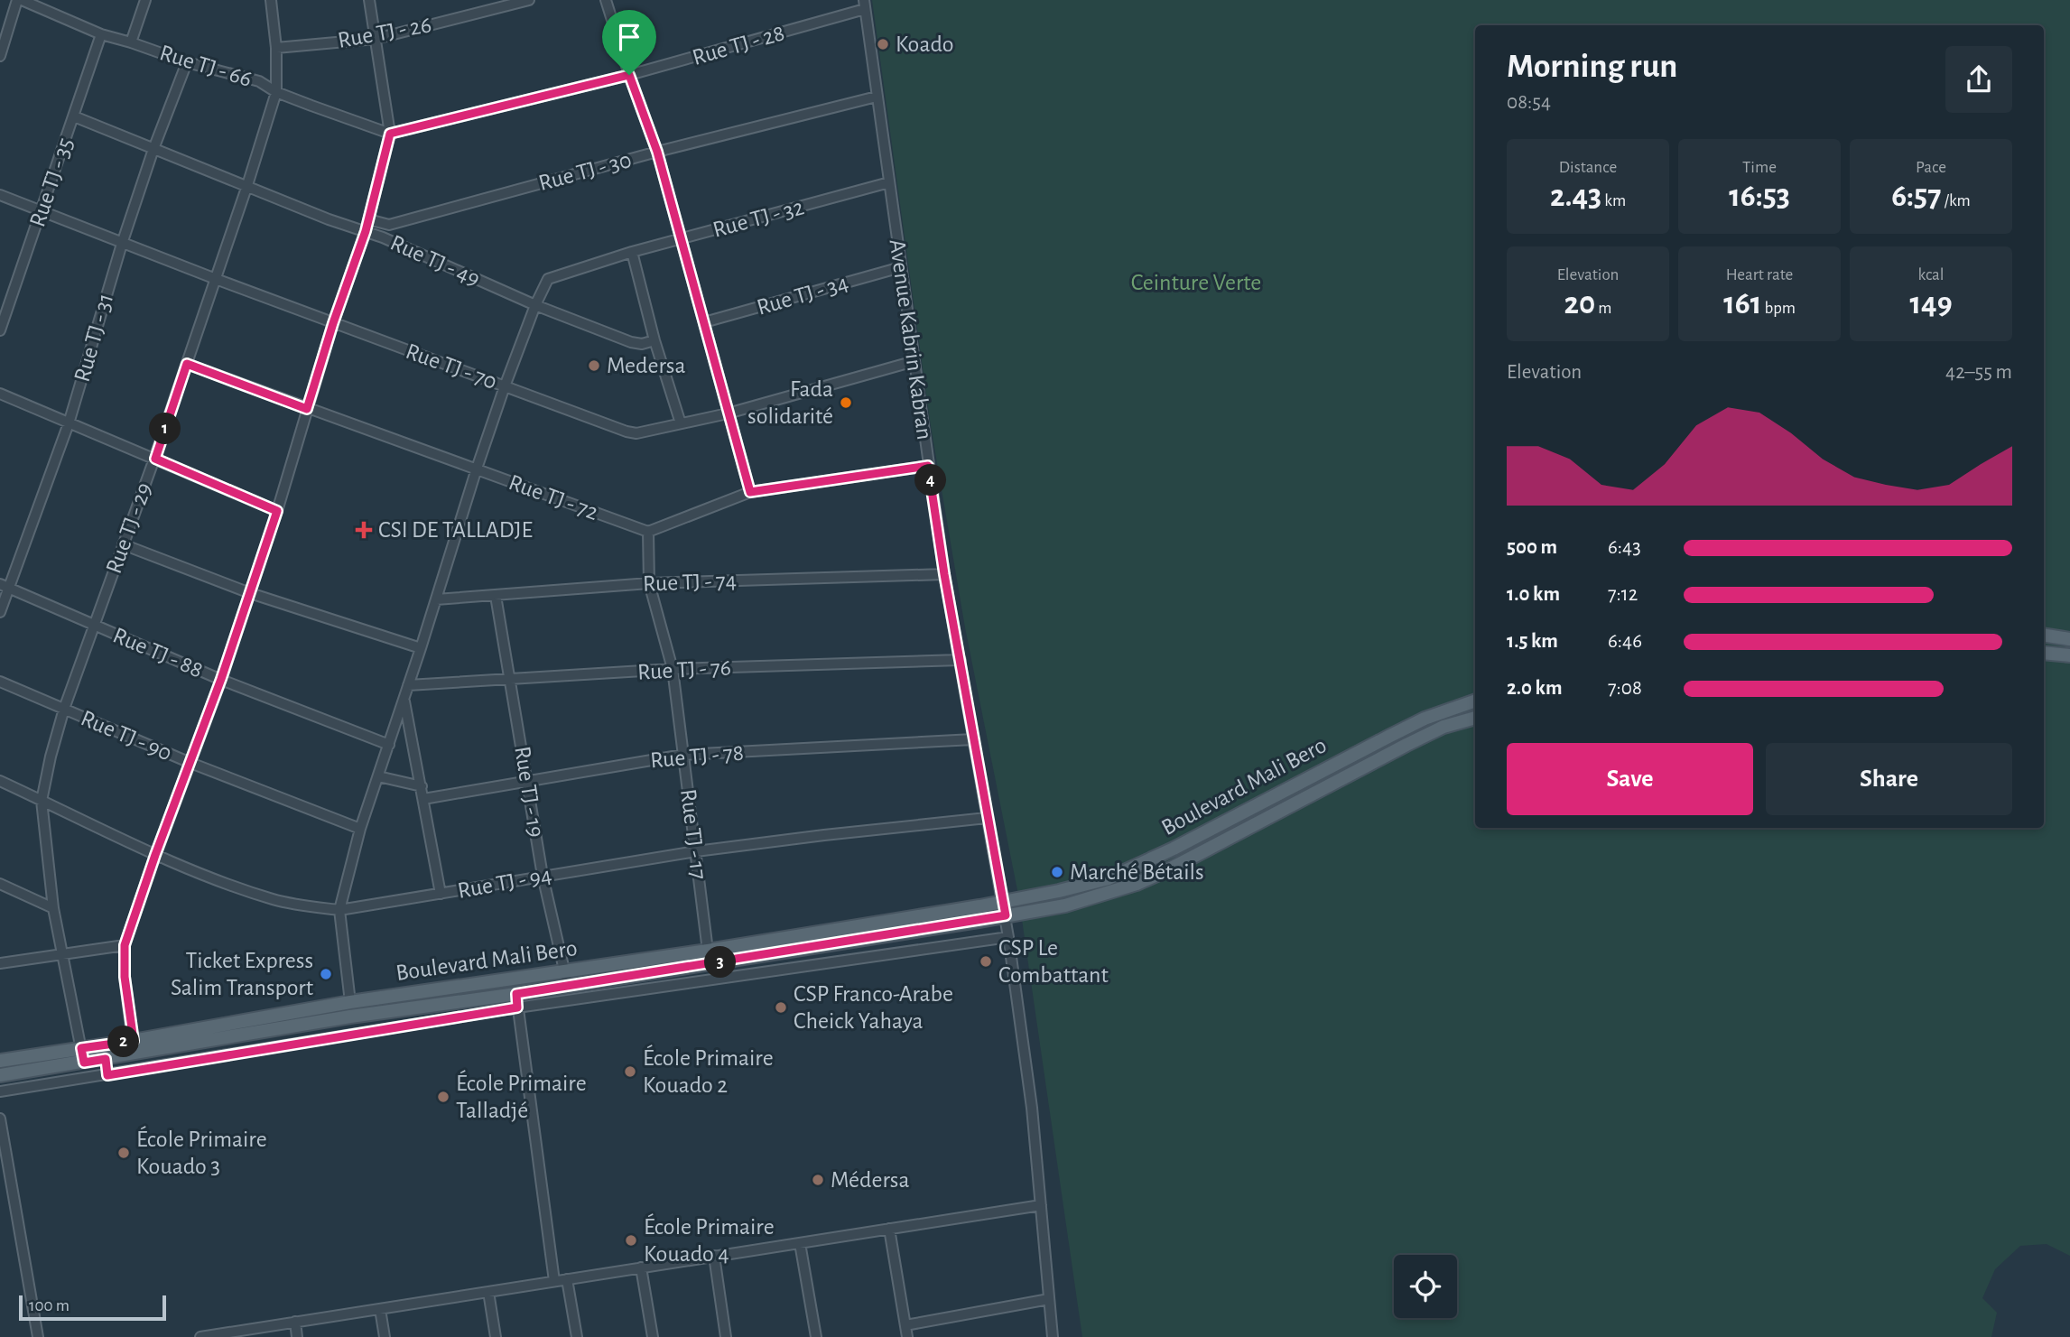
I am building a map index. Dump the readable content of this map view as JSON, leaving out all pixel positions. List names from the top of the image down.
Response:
{
  "streets": {
    "main road": ["Boulevard Mali Bero"],
    "street": [
      "Rue TJ - 26",
      "Rue TJ - 28",
      "Rue TJ - 66",
      "Rue TJ - 30",
      "Rue TJ - 35",
      "Rue TJ - 32",
      "Rue TJ - 49",
      "Rue TJ - 34",
      "Rue TJ - 31",
      "Avenue Kabrin Kabran",
      "Rue TJ - 70",
      "Rue TJ - 72",
      "Rue TJ - 29",
      "Rue TJ - 74",
      "Rue TJ - 88",
      "Rue TJ - 76",
      "Rue TJ - 90",
      "Rue TJ - 78",
      "Rue TJ - 19",
      "Rue TJ - 17",
      "Rue TJ - 94"
    ]
  },
  "crossings": [
    ["Rue TJ - 26", "Rue TJ - 29"],
    ["Rue TJ - 28", "Rue TJ - 66"],
    ["Rue TJ - 28", "Avenue Kabrin Kabran"],
    ["Rue TJ - 66", "Rue TJ - 35"],
    ["Rue TJ - 66", "Rue TJ - 31"],
    ["Rue TJ - 66", "Rue TJ - 29"],
    ["Rue TJ - 30", "Avenue Kabrin Kabran"],
    ["Rue TJ - 35", "Rue TJ - 49"],
    ["Rue TJ - 35", "Rue TJ - 70"],
    ["Rue TJ - 32", "Rue TJ - 49"],
    ["Rue TJ - 32", "Avenue Kabrin Kabran"],
    ["Rue TJ - 32", "Rue TJ - 70"],
    ["Rue TJ - 32", "Rue TJ - 72"],
    ["Rue TJ - 32", "Rue TJ - 74"],
    ["Rue TJ - 32", "Rue TJ - 88"],
    ["Rue TJ - 32", "Rue TJ - 76"],
    ["Rue TJ - 32", "Rue TJ - 90"],
    ["Rue TJ - 32", "Rue TJ - 94"],
    ["Rue TJ - 49", "Rue TJ - 31"],
    ["Rue TJ - 49", "Rue TJ - 29"],
    ["Rue TJ - 34", "Avenue Kabrin Kabran"],
    ["Rue TJ - 31", "Rue TJ - 70"],
    ["Rue TJ - 31", "Rue TJ - 88"],
    ["Avenue Kabrin Kabran", "Rue TJ - 70"],
    ["Avenue Kabrin Kabran", "Rue TJ - 74"],
    ["Avenue Kabrin Kabran", "Rue TJ - 76"],
    ["Avenue Kabrin Kabran", "Rue TJ - 78"],
    ["Avenue Kabrin Kabran", "Boulevard Mali Bero"],
    ["Avenue Kabrin Kabran", "Rue TJ - 94"],
    ["Rue TJ - 70", "Rue TJ - 29"],
    ["Rue TJ - 72", "Rue TJ - 29"],
    ["Rue TJ - 72", "Rue TJ - 17"],
    ["Rue TJ - 29", "Rue TJ - 88"],
    ["Rue TJ - 29", "Rue TJ - 90"],
    ["Rue TJ - 29", "Boulevard Mali Bero"],
    ["Rue TJ - 29", "Rue TJ - 94"],
    ["Rue TJ - 74", "Rue TJ - 19"],
    ["Rue TJ - 74", "Rue TJ - 17"],
    ["Rue TJ - 76", "Rue TJ - 19"],
    ["Rue TJ - 76", "Rue TJ - 17"],
    ["Rue TJ - 78", "Rue TJ - 19"],
    ["Rue TJ - 78", "Rue TJ - 17"],
    ["Boulevard Mali Bero", "Rue TJ - 19"],
    ["Boulevard Mali Bero", "Rue TJ - 17"],
    ["Rue TJ - 19", "Rue TJ - 94"],
    ["Rue TJ - 17", "Rue TJ - 94"]
  ],
  "parks": ["Ceinture Verte"],
  "places": {
    "other": [
      "Koado",
      "Medersa",
      "Fada solidarité",
      "Marché Bétails",
      "CSP Le Combattant",
      "Ticket Express Salim Transport",
      "CSP Franco-Arabe Cheick Yahaya",
      "École Primaire Kouado 2",
      "École Primaire Talladjé",
      "École Primaire Kouado 3",
      "Médersa",
      "École Primaire Kouado 4"
    ],
    "health": ["CSI DE TALLADJE"]
  },
  "scale_bar": "100 m",
  "page": {
    "heading": ["Morning run", "08:54"],
    "stats": [
      ["Distance", "2.43 km"],
      ["Time", "16:53"],
      ["Pace", "6:57 /km"],
      ["Elevation", "20 m"],
      ["Heart rate", "161 bpm"],
      ["kcal", "149"]
    ],
    "chart": ["Elevation", "42–55 m"],
    "pins": [
      "1",
      "4",
      "3",
      "2"
    ],
    "list": [
      {
        "name": "500 m",
        "note": "6:43"
      },
      {
        "name": "1.0 km",
        "note": "7:12"
      },
      {
        "name": "1.5 km",
        "note": "6:46"
      },
      {
        "name": "2.0 km",
        "note": "7:08"
      }
    ],
    "buttons": ["Save", "Share"],
    "scale": "100 m"
  }
}
